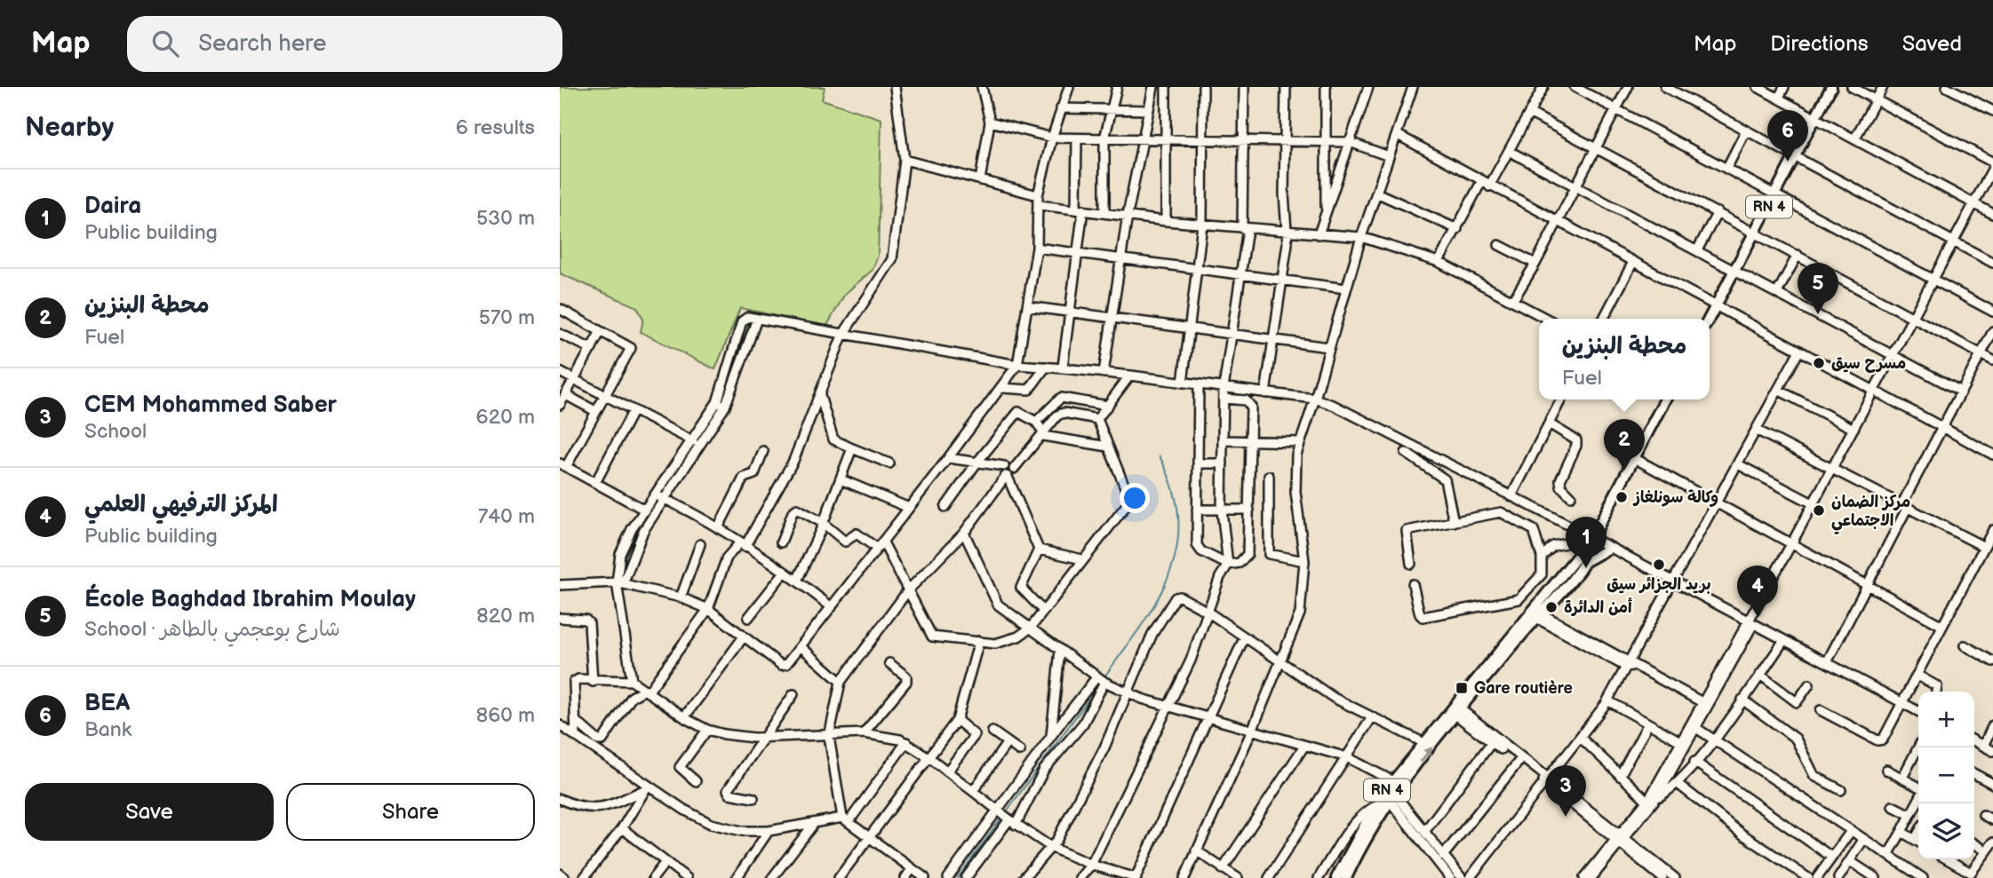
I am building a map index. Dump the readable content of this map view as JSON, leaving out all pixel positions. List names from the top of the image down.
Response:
{
  "streets": {
    "main road": ["RN 4"]
  },
  "places": {
    "other": [
      "مسرح سيق",
      "وكالة سونلغاز",
      "مركز الضمان الاجتماعي",
      "بريد الجزائر سيق",
      "أمن الدائرة"
    ],
    "transit": ["Gare routière"]
  },
  "page": {
    "header": "Map",
    "search": "Search here",
    "nav": ["Map", "Directions", "Saved"],
    "heading": ["Nearby", "6 results"],
    "pins": [
      "6",
      "5",
      "2",
      "1",
      "4",
      "3"
    ],
    "list": [
      {
        "mark": "1",
        "name": "Daira",
        "note": "Public building",
        "value": "530 m"
      },
      {
        "mark": "2",
        "name": "محطة البنزين",
        "note": "Fuel",
        "value": "570 m"
      },
      {
        "mark": "3",
        "name": "CEM Mohammed Saber",
        "note": "School",
        "value": "620 m"
      },
      {
        "mark": "4",
        "name": "المركز الترفيهي العلمي",
        "note": "Public building",
        "value": "740 m"
      },
      {
        "mark": "5",
        "name": "École Baghdad Ibrahim Moulay",
        "note": "School · شارع بوعجمي بالطاهر",
        "value": "820 m"
      },
      {
        "mark": "6",
        "name": "BEA",
        "note": "Bank",
        "value": "860 m"
      }
    ],
    "popup": ["محطة البنزين", "Fuel"],
    "map_buttons": ["+", "−"],
    "buttons": ["Save", "Share"]
  }
}
